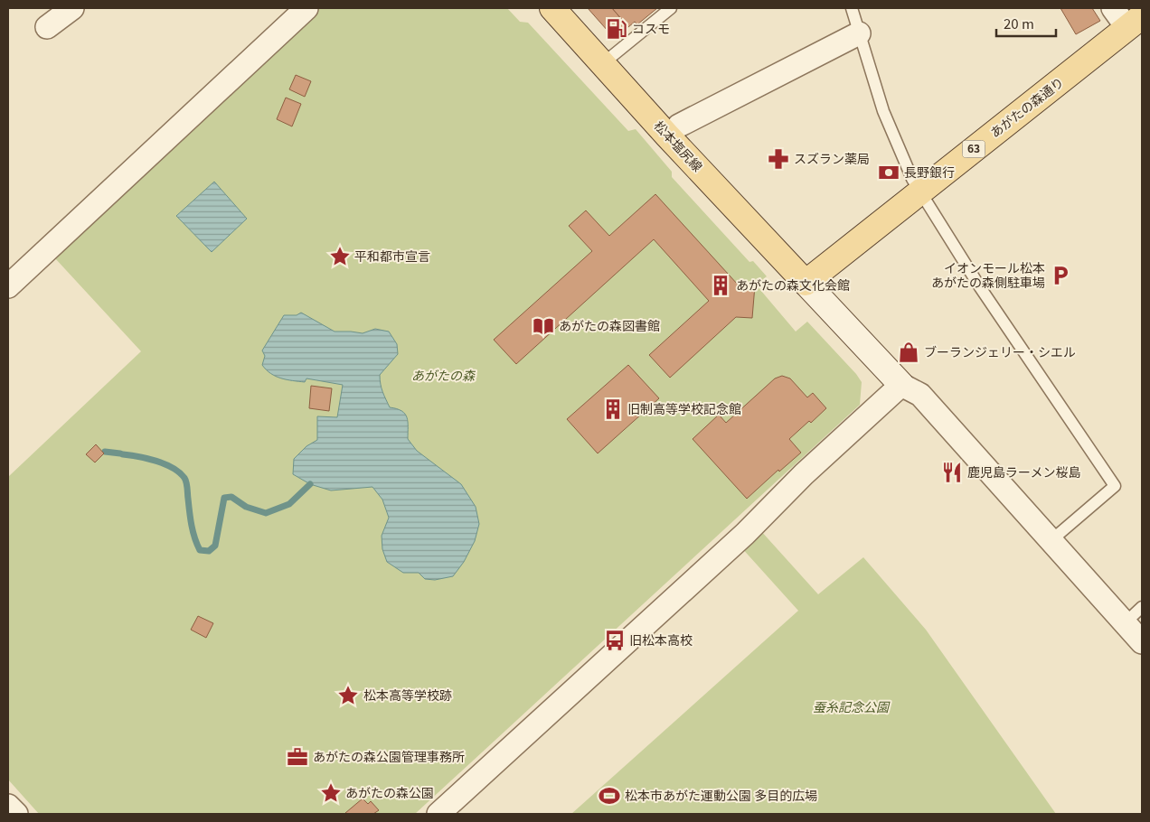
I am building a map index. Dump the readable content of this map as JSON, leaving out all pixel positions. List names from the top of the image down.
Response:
{
  "streets": {
    "main road": ["あがたの森通り", "松本塩尻線", "63"]
  },
  "crossings": [
    ["あがたの森通り", "松本塩尻線"]
  ],
  "parks": ["あがたの森", "蚕糸記念公園"],
  "places": {
    "fuel station": ["コスモ"],
    "pharmacy": ["スズラン薬局"],
    "bank": ["長野銀行"],
    "place": ["平和都市宣言", "松本高等学校跡", "あがたの森公園"],
    "parking": ["イオンモール松本 あがたの森側駐車場"],
    "building": ["あがたの森文化会館", "旧制高等学校記念館"],
    "library": ["あがたの森図書館"],
    "shop": ["ブーランジェリー・シエル"],
    "restaurant": ["鹿児島ラーメン桜島"],
    "bus stop": ["旧松本高校"],
    "office": ["あがたの森公園管理事務所"],
    "sports": ["松本市あがた運動公園 多目的広場"]
  },
  "scale_bar": "20 m"
}
